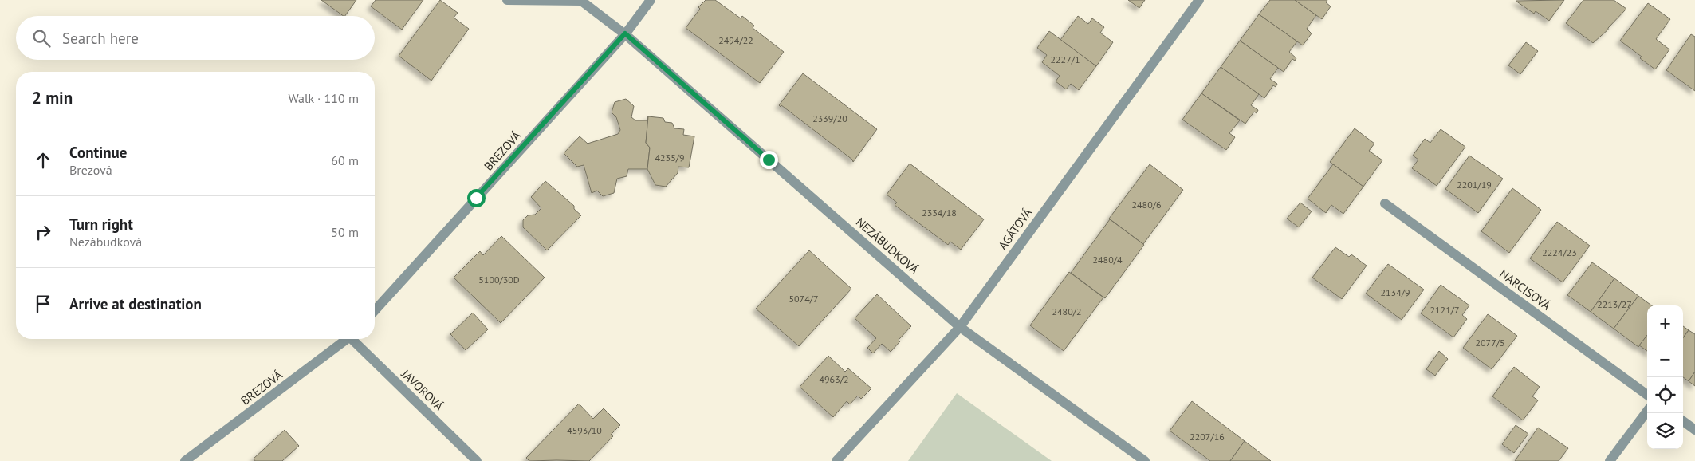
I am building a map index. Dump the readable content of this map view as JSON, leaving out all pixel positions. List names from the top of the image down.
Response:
{
  "streets": {
    "street": [
      "BREZOVÁ",
      "AGÁTOVÁ",
      "NEZÁBUDKOVÁ",
      "NARCISOVÁ",
      "JAVOROVÁ"
    ]
  },
  "crossings": [
    ["BREZOVÁ", "NEZÁBUDKOVÁ"],
    ["AGÁTOVÁ", "NEZÁBUDKOVÁ"]
  ],
  "house_numbers": [
    "2494/22",
    "2227/1",
    "2339/20",
    "4235/9",
    "2201/19",
    "2480/6",
    "2334/18",
    "2224/23",
    "2480/4",
    "5100/30D",
    "2134/9",
    "5074/7",
    "2213/27",
    "2121/7",
    "2480/2",
    "2077/5",
    "4963/2",
    "4593/10",
    "2207/16"
  ],
  "page": {
    "search": "Search here",
    "heading": ["2 min", "Walk · 110 m"],
    "list": [
      ["Continue", "Brezová", "60 m"],
      ["Turn right", "Nezábudková", "50 m"],
      "Arrive at destination"
    ],
    "map_buttons": ["+", "−"]
  }
}
